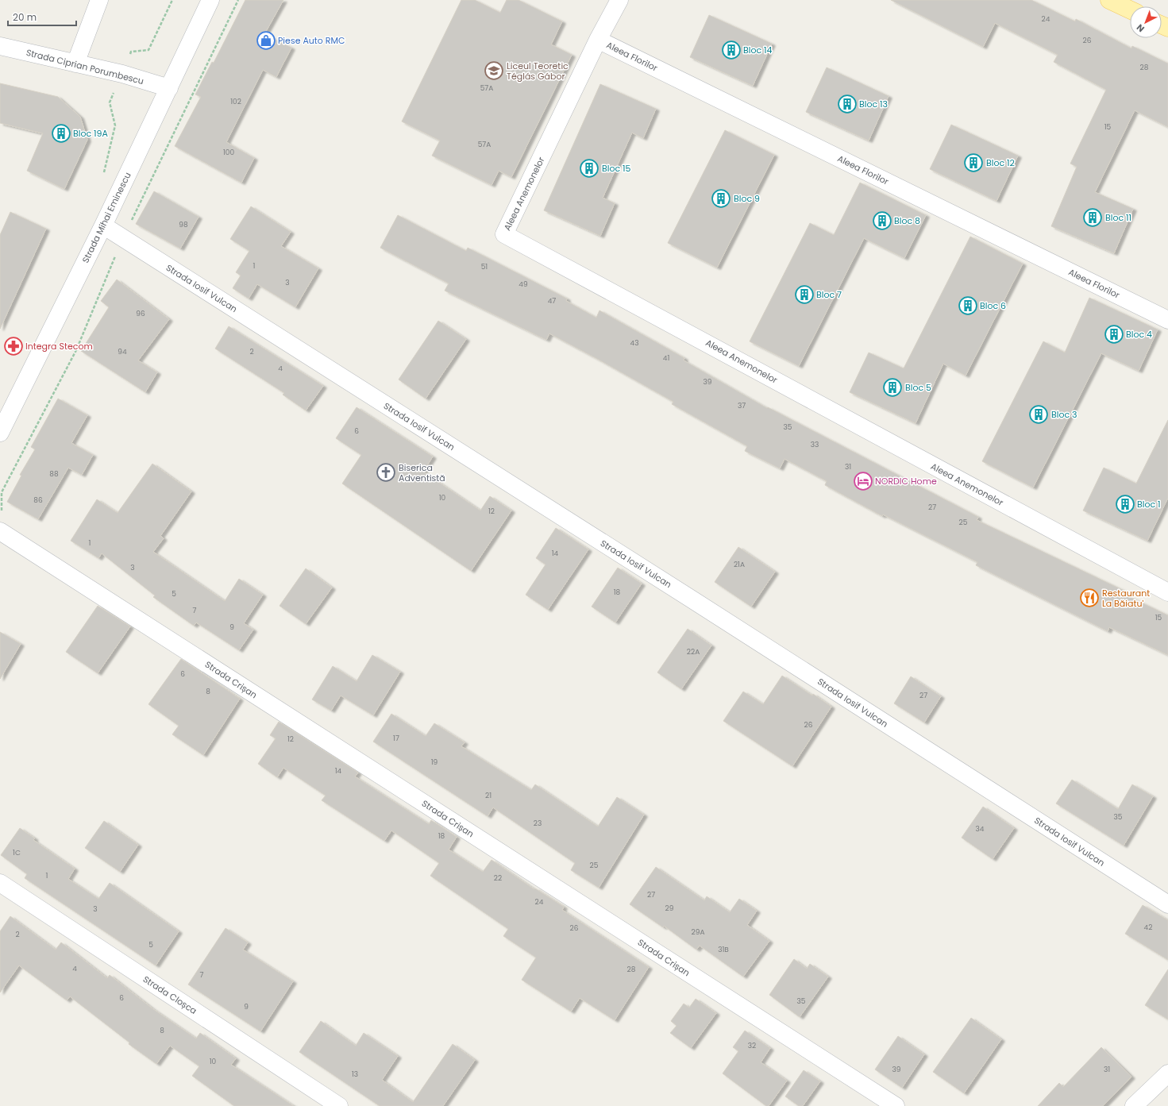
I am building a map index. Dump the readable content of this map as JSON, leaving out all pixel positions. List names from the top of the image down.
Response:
{
  "streets": {
    "street": [
      "Aleea Florilor",
      "Strada Ciprian Porumbescu",
      "Aleea Anemonelor",
      "Strada Mihai Eminescu",
      "Strada Iosif Vulcan",
      "Strada Crișan",
      "Strada Cloșca"
    ]
  },
  "crossings": [
    ["Aleea Florilor", "Aleea Anemonelor"],
    ["Strada Ciprian Porumbescu", "Strada Mihai Eminescu"],
    ["Strada Mihai Eminescu", "Strada Iosif Vulcan"]
  ],
  "places": {
    "shop": ["Piese Auto RMC"],
    "building": [
      "Bloc 14",
      "Bloc 13",
      "Bloc 19A",
      "Bloc 12",
      "Bloc 15",
      "Bloc 9",
      "Bloc 11",
      "Bloc 8",
      "Bloc 7",
      "Bloc 6",
      "Bloc 4",
      "Bloc 5",
      "Bloc 3",
      "Bloc 1"
    ],
    "school or university": ["Liceul Teoretic Téglás Gábor"],
    "pharmacy": ["Integra Stecom"],
    "church": ["Biserica Adventistă"],
    "hotel": ["NORDIC Home"],
    "restaurant": ["Restaurant La Băiatu'"]
  },
  "house_numbers": [
    "24",
    "26",
    "28",
    "57A",
    "102",
    "15",
    "57A",
    "100",
    "98",
    "1",
    "51",
    "3",
    "49",
    "47",
    "96",
    "43",
    "94",
    "2",
    "41",
    "4",
    "39",
    "37",
    "35",
    "6",
    "33",
    "31",
    "88",
    "10",
    "86",
    "27",
    "12",
    "25",
    "1",
    "14",
    "21A",
    "3",
    "18",
    "5",
    "7",
    "15",
    "9",
    "22A",
    "6",
    "8",
    "27",
    "26",
    "17",
    "12",
    "19",
    "14",
    "21",
    "35",
    "23",
    "34",
    "18",
    "1C",
    "25",
    "1",
    "22",
    "27",
    "24",
    "29",
    "3",
    "42",
    "26",
    "29A",
    "2",
    "5",
    "31B",
    "4",
    "28",
    "7",
    "6",
    "35",
    "9",
    "8",
    "32",
    "10",
    "39",
    "31",
    "13"
  ],
  "scale_bar": "20 m",
  "north": "bottom left"
}
